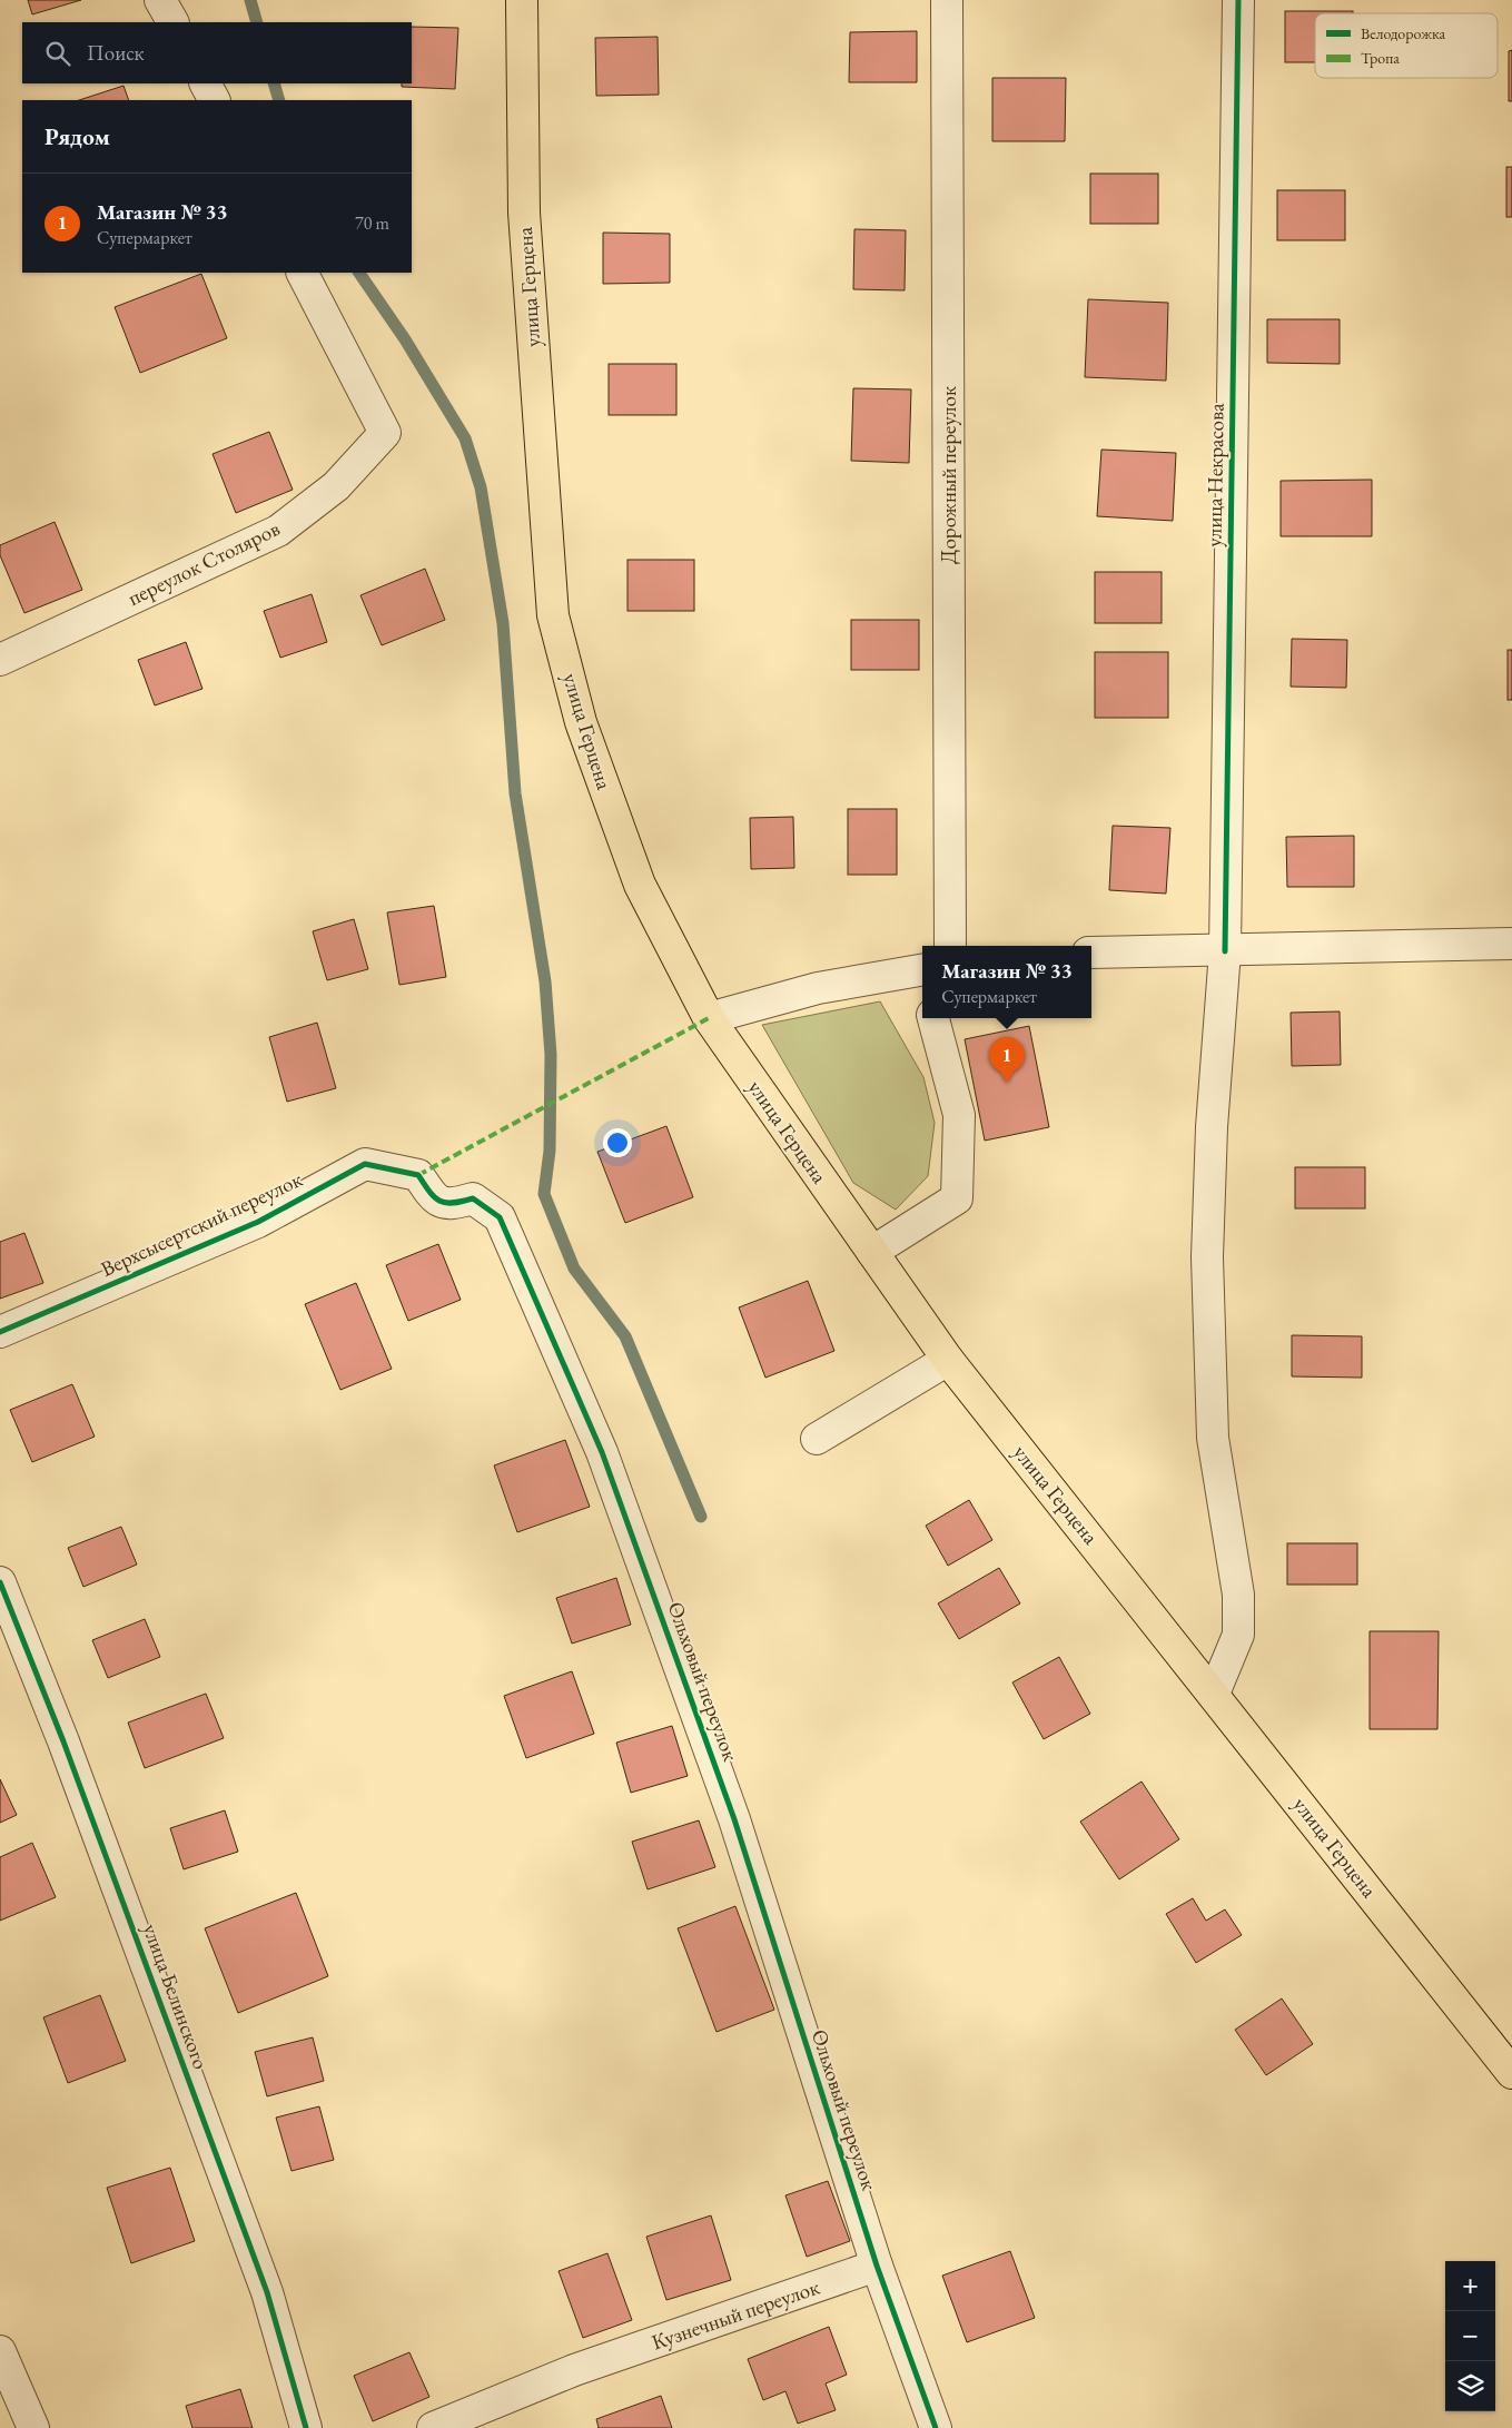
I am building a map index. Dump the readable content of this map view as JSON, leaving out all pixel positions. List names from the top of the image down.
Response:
{
  "streets": {
    "main road": ["улица Герцена"],
    "street": [
      "Дорожный переулок",
      "улица Некрасова",
      "переулок Столяров",
      "Верхсысертский переулок",
      "Ольховый переулок",
      "улица Белинского",
      "Кузнечный переулок"
    ]
  },
  "crossings": [
    ["улица Герцена", "улица Некрасова"],
    ["Верхсысертский переулок", "Ольховый переулок"],
    ["Ольховый переулок", "Кузнечный переулок"]
  ],
  "legend": ["Велодорожка", "Тропа"],
  "page": {
    "search": "Поиск",
    "heading": "Рядом",
    "list": [
      {
        "mark": "1",
        "name": "Магазин № 33",
        "note": "Супермаркет",
        "value": "70 m"
      }
    ],
    "popup": ["Магазин № 33", "Супермаркет"],
    "pins": "1",
    "map_buttons": ["+", "−"]
  }
}
